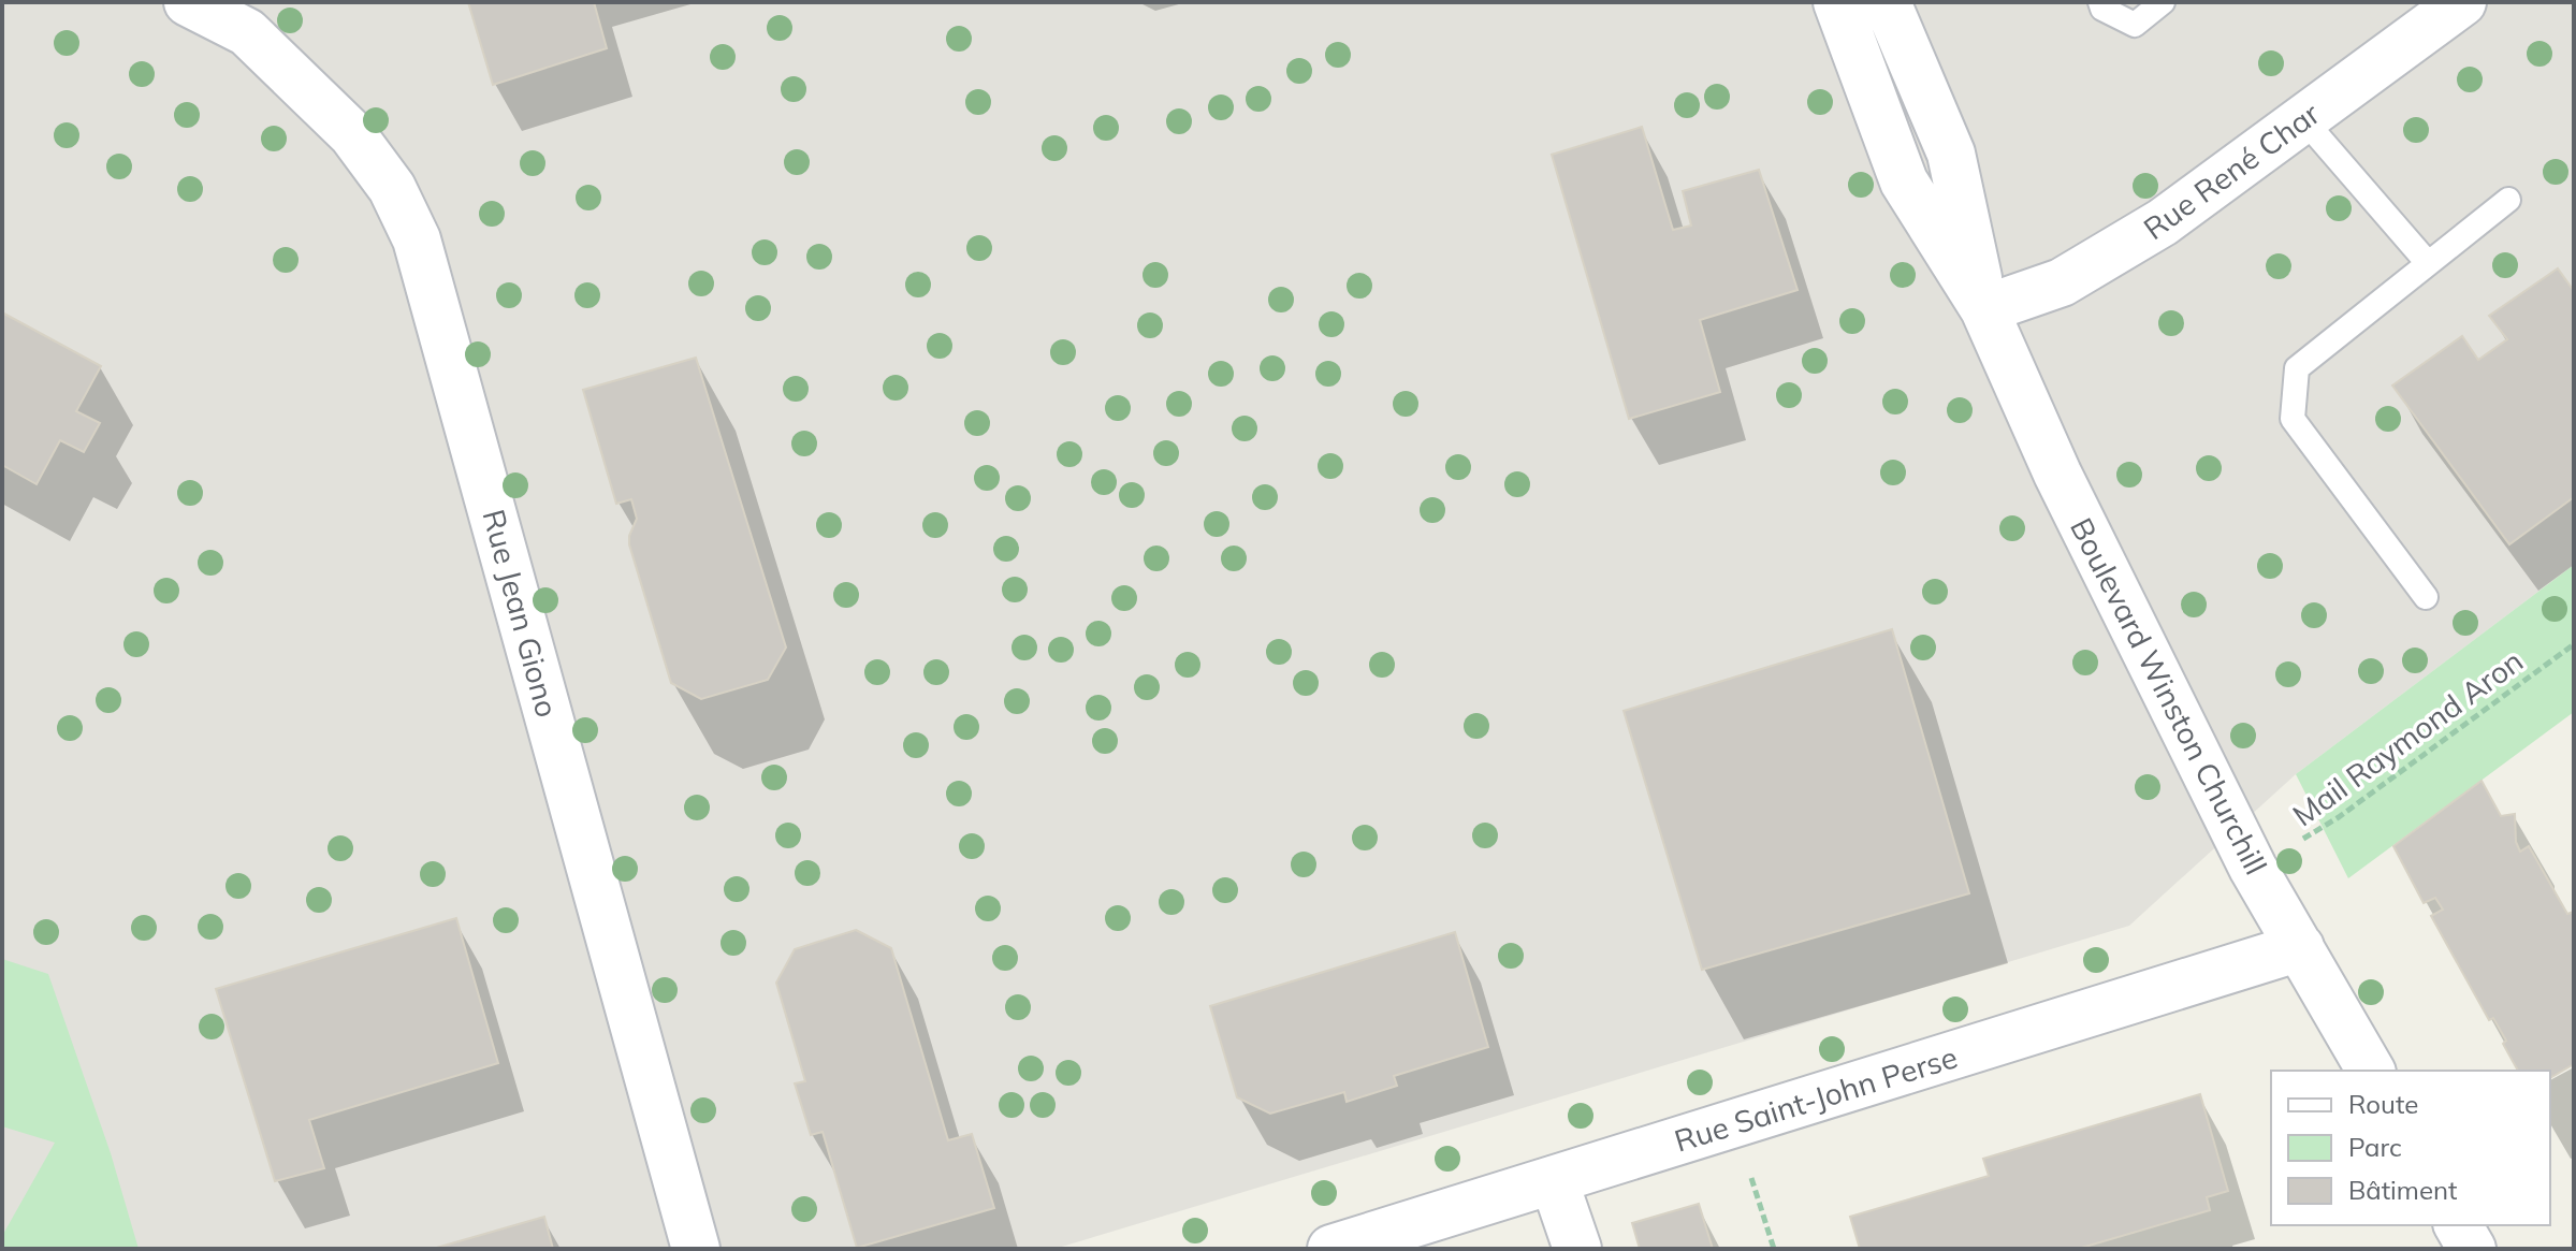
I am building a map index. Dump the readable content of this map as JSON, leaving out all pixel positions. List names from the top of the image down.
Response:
{
  "streets": {
    "street": [
      "Rue René Char",
      "Rue Jean Giono",
      "Boulevard Winston Churchill",
      "Rue Saint-John Perse"
    ],
    "path": ["Mail Raymond Aron"]
  },
  "crossings": [
    ["Rue René Char", "Boulevard Winston Churchill"],
    ["Boulevard Winston Churchill", "Rue Saint-John Perse"]
  ],
  "legend": ["Route", "Parc", "Bâtiment"]
}
